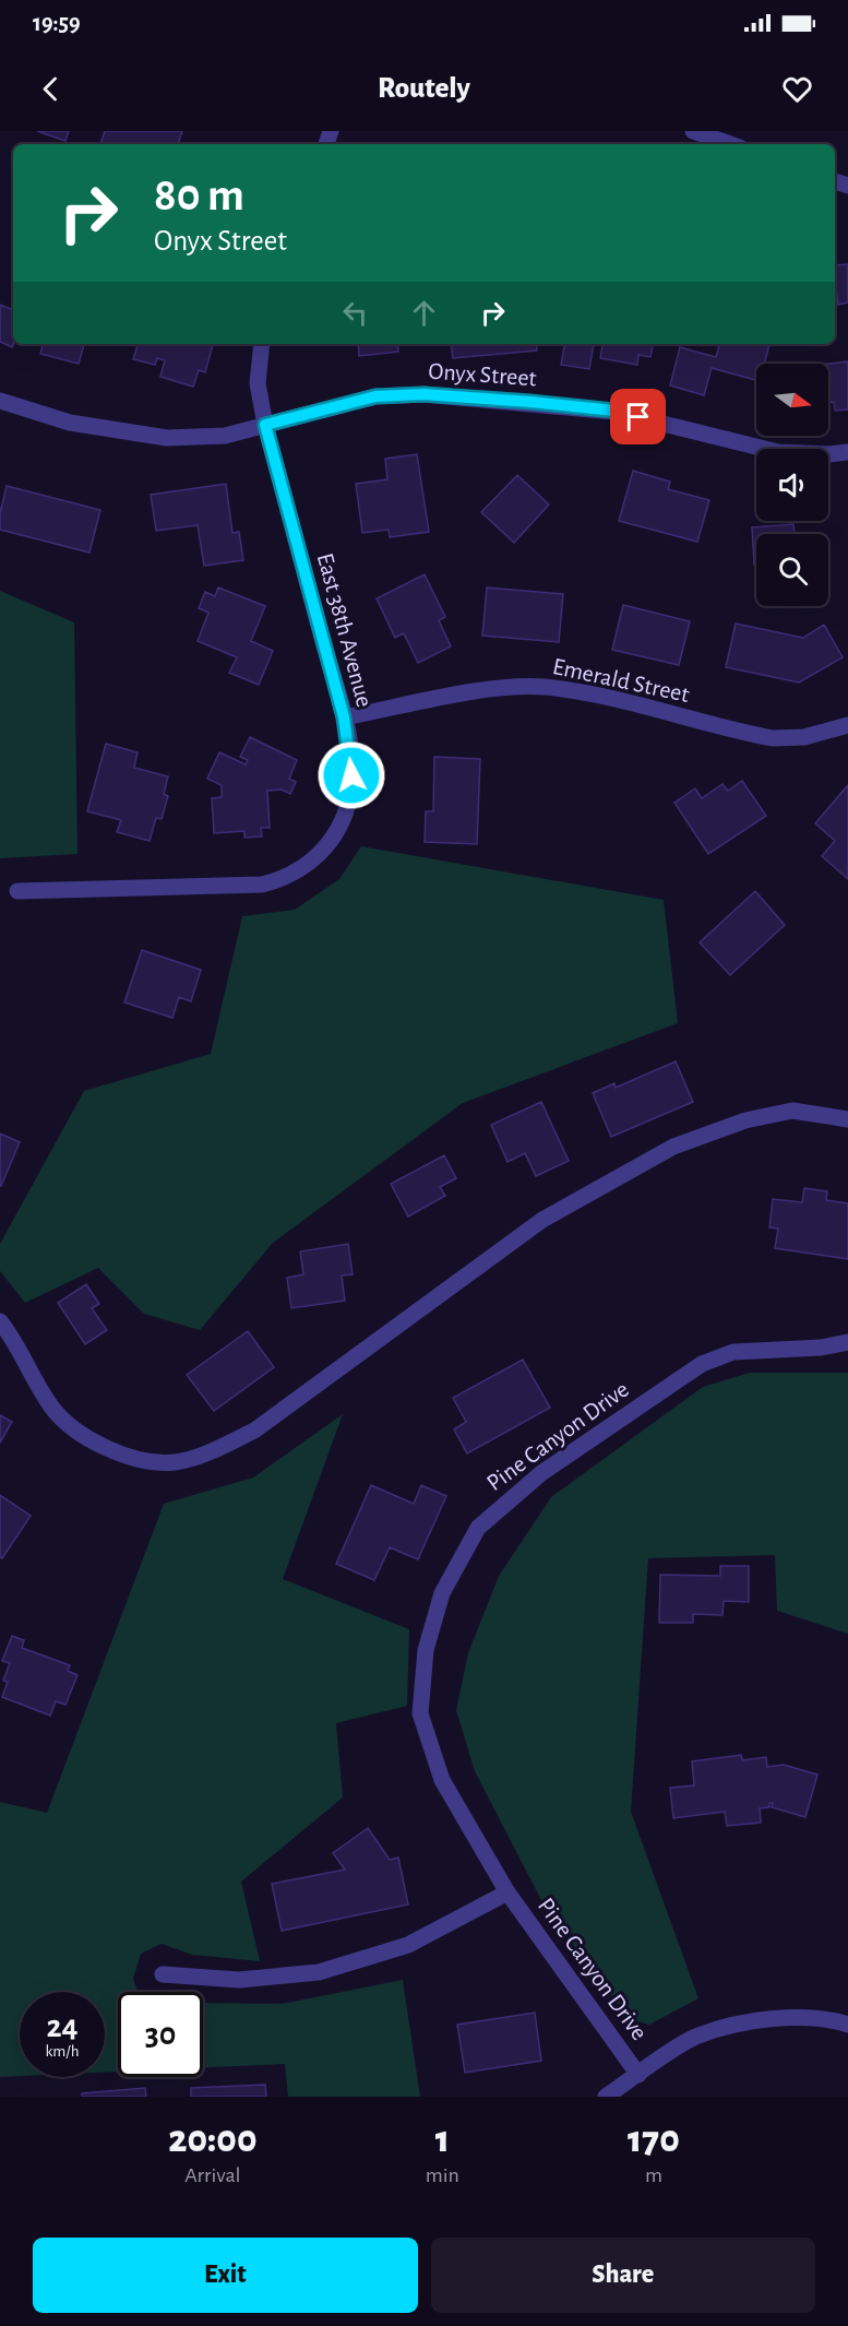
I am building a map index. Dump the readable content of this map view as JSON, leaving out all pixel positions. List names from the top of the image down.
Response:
{
  "streets": {
    "street": [
      "Onyx Street",
      "East 38th Avenue",
      "Emerald Street",
      "Pine Canyon Drive"
    ]
  },
  "crossings": [
    ["Onyx Street", "East 38th Avenue"],
    ["East 38th Avenue", "Emerald Street"]
  ],
  "north": "right",
  "page": {
    "status": "19:59",
    "header": "Routely",
    "turn": ["80 m", "Onyx Street"],
    "speed": "24 km/h",
    "limit": "30",
    "eta": [
      "20:00",
      "Arrival",
      "1",
      "min",
      "170",
      "m"
    ],
    "buttons": ["Exit", "Share"]
  }
}
